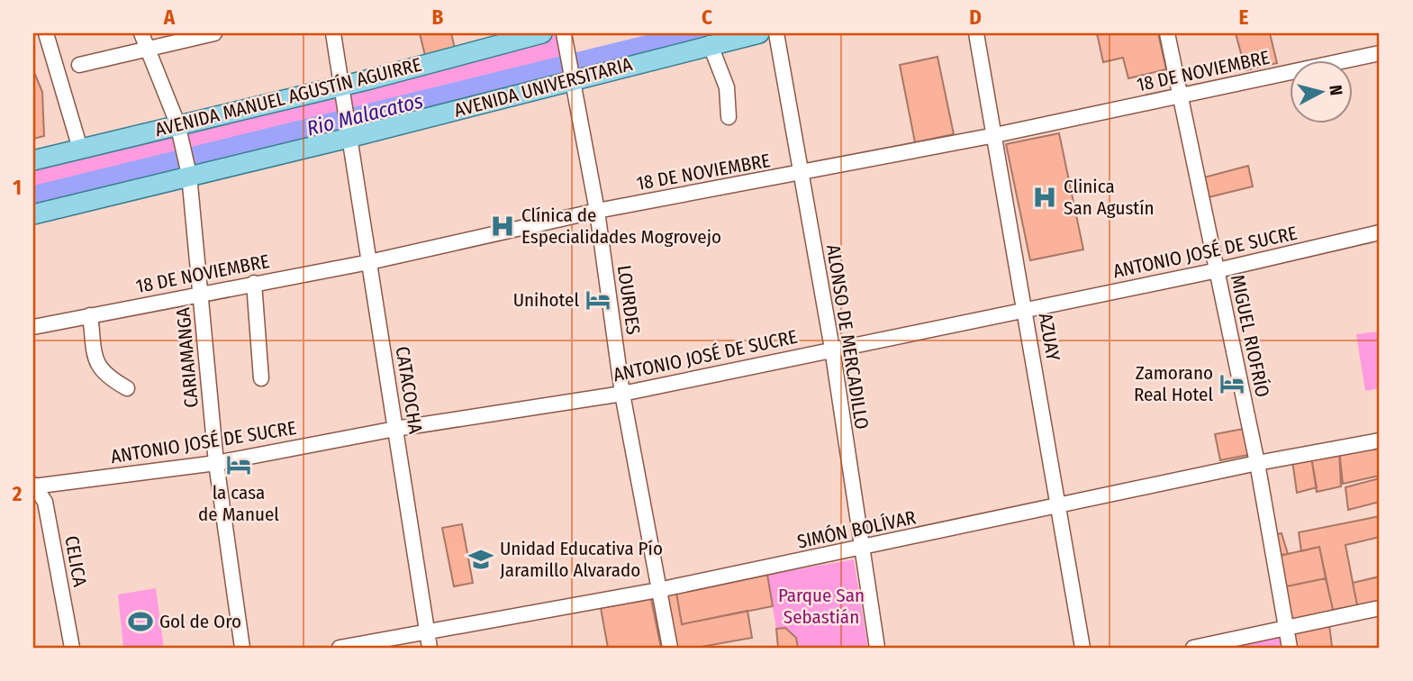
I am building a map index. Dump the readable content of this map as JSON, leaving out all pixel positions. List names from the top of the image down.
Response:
{
  "streets": {
    "main road": ["AVENIDA UNIVERSITARIA", "AVENIDA MANUEL AGUSTÍN AGUIRRE"],
    "street": [
      "18 DE NOVIEMBRE",
      "ANTONIO JOSÉ DE SUCRE",
      "LOURDES",
      "MIGUEL RIOFRÍO",
      "ALONSO DE MERCADILLO",
      "AZUAY",
      "CARIAMANGA",
      "CATACOCHA",
      "SIMÓN BOLÍVAR",
      "CELICA"
    ]
  },
  "crossings": [
    ["18 DE NOVIEMBRE", "LOURDES"],
    ["18 DE NOVIEMBRE", "MIGUEL RIOFRÍO"],
    ["18 DE NOVIEMBRE", "ALONSO DE MERCADILLO"],
    ["18 DE NOVIEMBRE", "AZUAY"],
    ["18 DE NOVIEMBRE", "CARIAMANGA"],
    ["18 DE NOVIEMBRE", "CATACOCHA"],
    ["AVENIDA UNIVERSITARIA", "LOURDES"],
    ["AVENIDA UNIVERSITARIA", "CARIAMANGA"],
    ["AVENIDA UNIVERSITARIA", "CATACOCHA"],
    ["AVENIDA MANUEL AGUSTÍN AGUIRRE", "CARIAMANGA"],
    ["AVENIDA MANUEL AGUSTÍN AGUIRRE", "CATACOCHA"],
    ["ANTONIO JOSÉ DE SUCRE", "LOURDES"],
    ["ANTONIO JOSÉ DE SUCRE", "MIGUEL RIOFRÍO"],
    ["ANTONIO JOSÉ DE SUCRE", "ALONSO DE MERCADILLO"],
    ["ANTONIO JOSÉ DE SUCRE", "AZUAY"],
    ["ANTONIO JOSÉ DE SUCRE", "CARIAMANGA"],
    ["ANTONIO JOSÉ DE SUCRE", "CATACOCHA"],
    ["ANTONIO JOSÉ DE SUCRE", "CELICA"],
    ["LOURDES", "SIMÓN BOLÍVAR"],
    ["MIGUEL RIOFRÍO", "SIMÓN BOLÍVAR"],
    ["ALONSO DE MERCADILLO", "SIMÓN BOLÍVAR"],
    ["AZUAY", "SIMÓN BOLÍVAR"],
    ["CATACOCHA", "SIMÓN BOLÍVAR"]
  ],
  "water": ["Rio Malacatos"],
  "parks": ["Parque San Sebastián"],
  "places": {
    "hospital": ["Clinica San Agustín", "Clínica de Especialidades Mogrovejo"],
    "hotel": ["Unihotel", "Zamorano Real Hotel", "la casa de Manuel"],
    "school or university": ["Unidad Educativa Pío Jaramillo Alvarado"],
    "sports": ["Gol de Oro"]
  },
  "north": "right",
  "grid": {
    "columns": [
      "A",
      "B",
      "C",
      "D",
      "E"
    ],
    "rows": ["1", "2"]
  }
}
